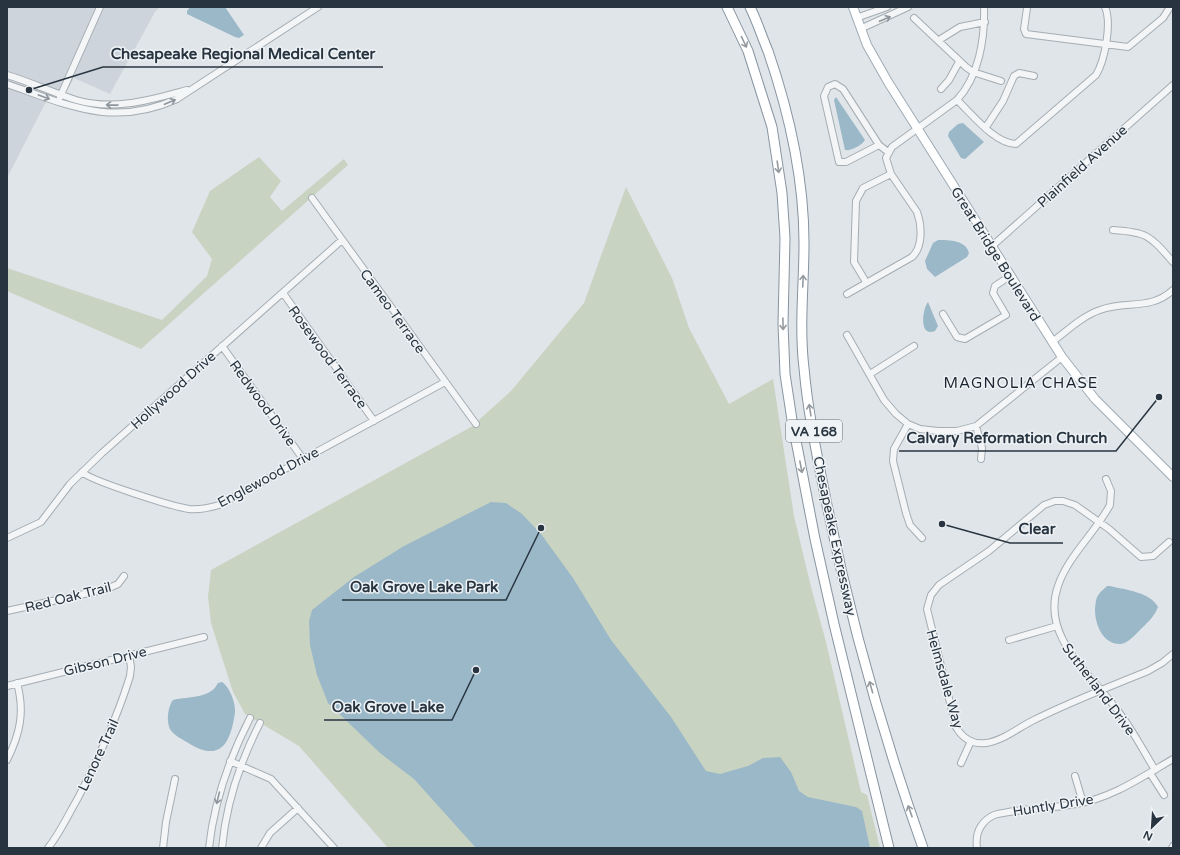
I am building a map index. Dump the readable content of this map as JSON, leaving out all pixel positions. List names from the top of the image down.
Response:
{
  "streets": {
    "highway": ["VA 168", "Chesapeake Expressway"],
    "main road": ["Great Bridge Boulevard"],
    "street": [
      "Plainfield Avenue",
      "Cameo Terrace",
      "Rosewood Terrace",
      "Hollywood Drive",
      "Redwood Drive",
      "Englewood Drive",
      "Red Oak Trail",
      "Gibson Drive",
      "Helmsdale Way",
      "Sutherland Drive",
      "Lenore Trail",
      "Huntly Drive"
    ]
  },
  "crossings": [
    ["Plainfield Avenue", "Great Bridge Boulevard"],
    ["Cameo Terrace", "Hollywood Drive"],
    ["Cameo Terrace", "Englewood Drive"],
    ["Rosewood Terrace", "Hollywood Drive"],
    ["Rosewood Terrace", "Englewood Drive"],
    ["Hollywood Drive", "Redwood Drive"],
    ["Hollywood Drive", "Englewood Drive"],
    ["Redwood Drive", "Englewood Drive"],
    ["Gibson Drive", "Lenore Trail"],
    ["Helmsdale Way", "Sutherland Drive"],
    ["Sutherland Drive", "Huntly Drive"]
  ],
  "districts": ["MAGNOLIA CHASE"],
  "places": [
    "Chesapeake Regional Medical Center",
    "Calvary Reformation Church",
    "Clear",
    "Oak Grove Lake Park",
    "Oak Grove Lake"
  ],
  "north": "bottom left"
}
